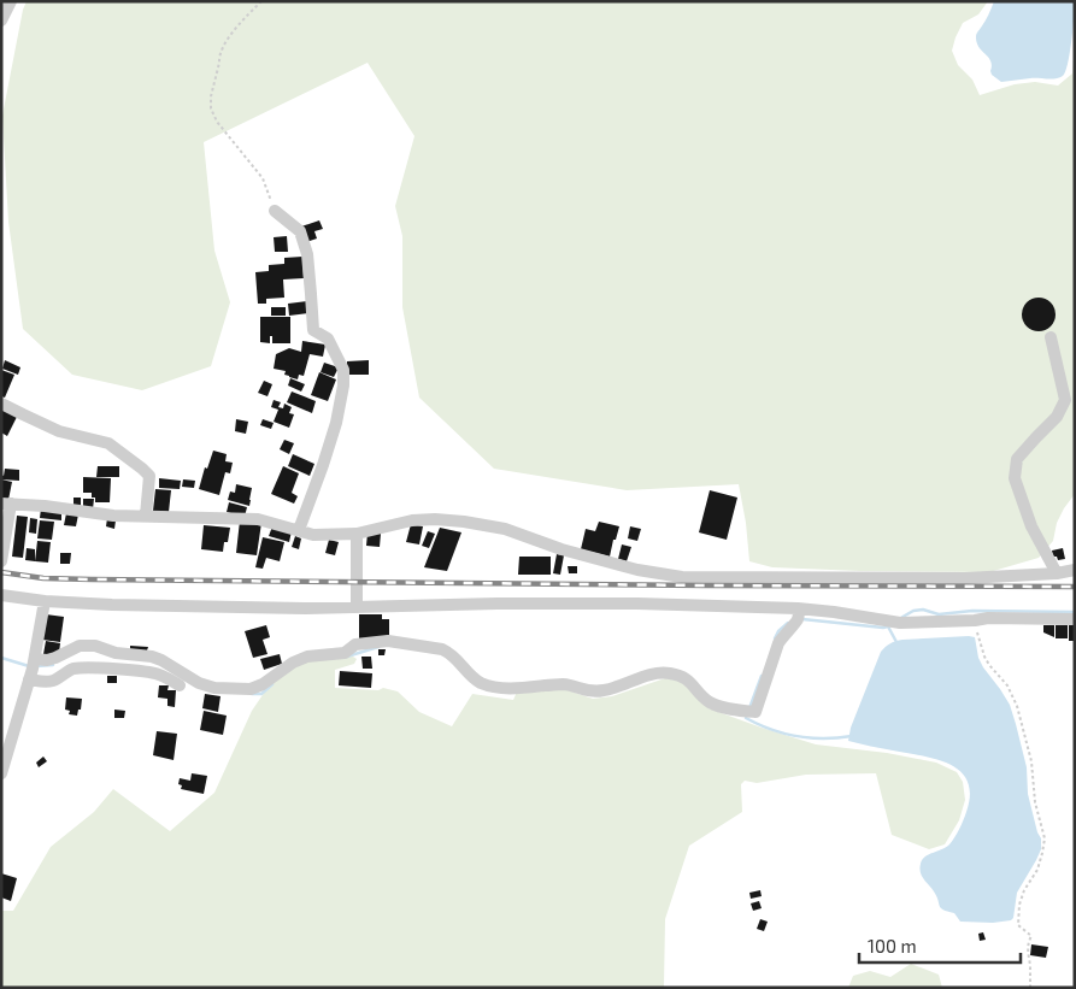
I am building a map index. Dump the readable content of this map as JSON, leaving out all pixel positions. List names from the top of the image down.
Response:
{
  "scale_bar": "100 m"
}
